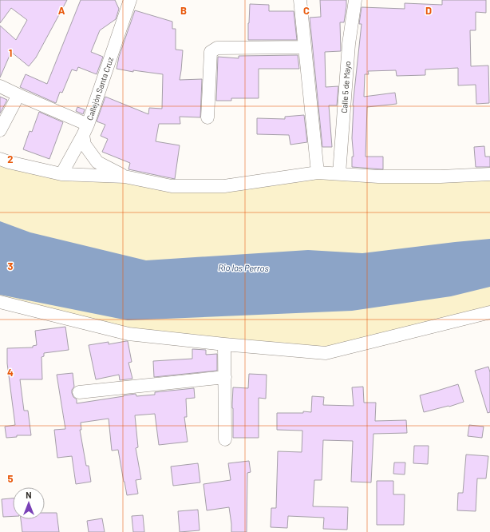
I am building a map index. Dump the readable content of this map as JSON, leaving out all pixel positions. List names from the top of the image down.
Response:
{
  "streets": {
    "street": ["Calle 5 de Mayo", "Callejón Santa Cruz"]
  },
  "water": ["Rio los Perros"],
  "north": "top",
  "grid": {
    "columns": [
      "A",
      "B",
      "C",
      "D"
    ],
    "rows": [
      "1",
      "2",
      "3",
      "4",
      "5"
    ]
  }
}
